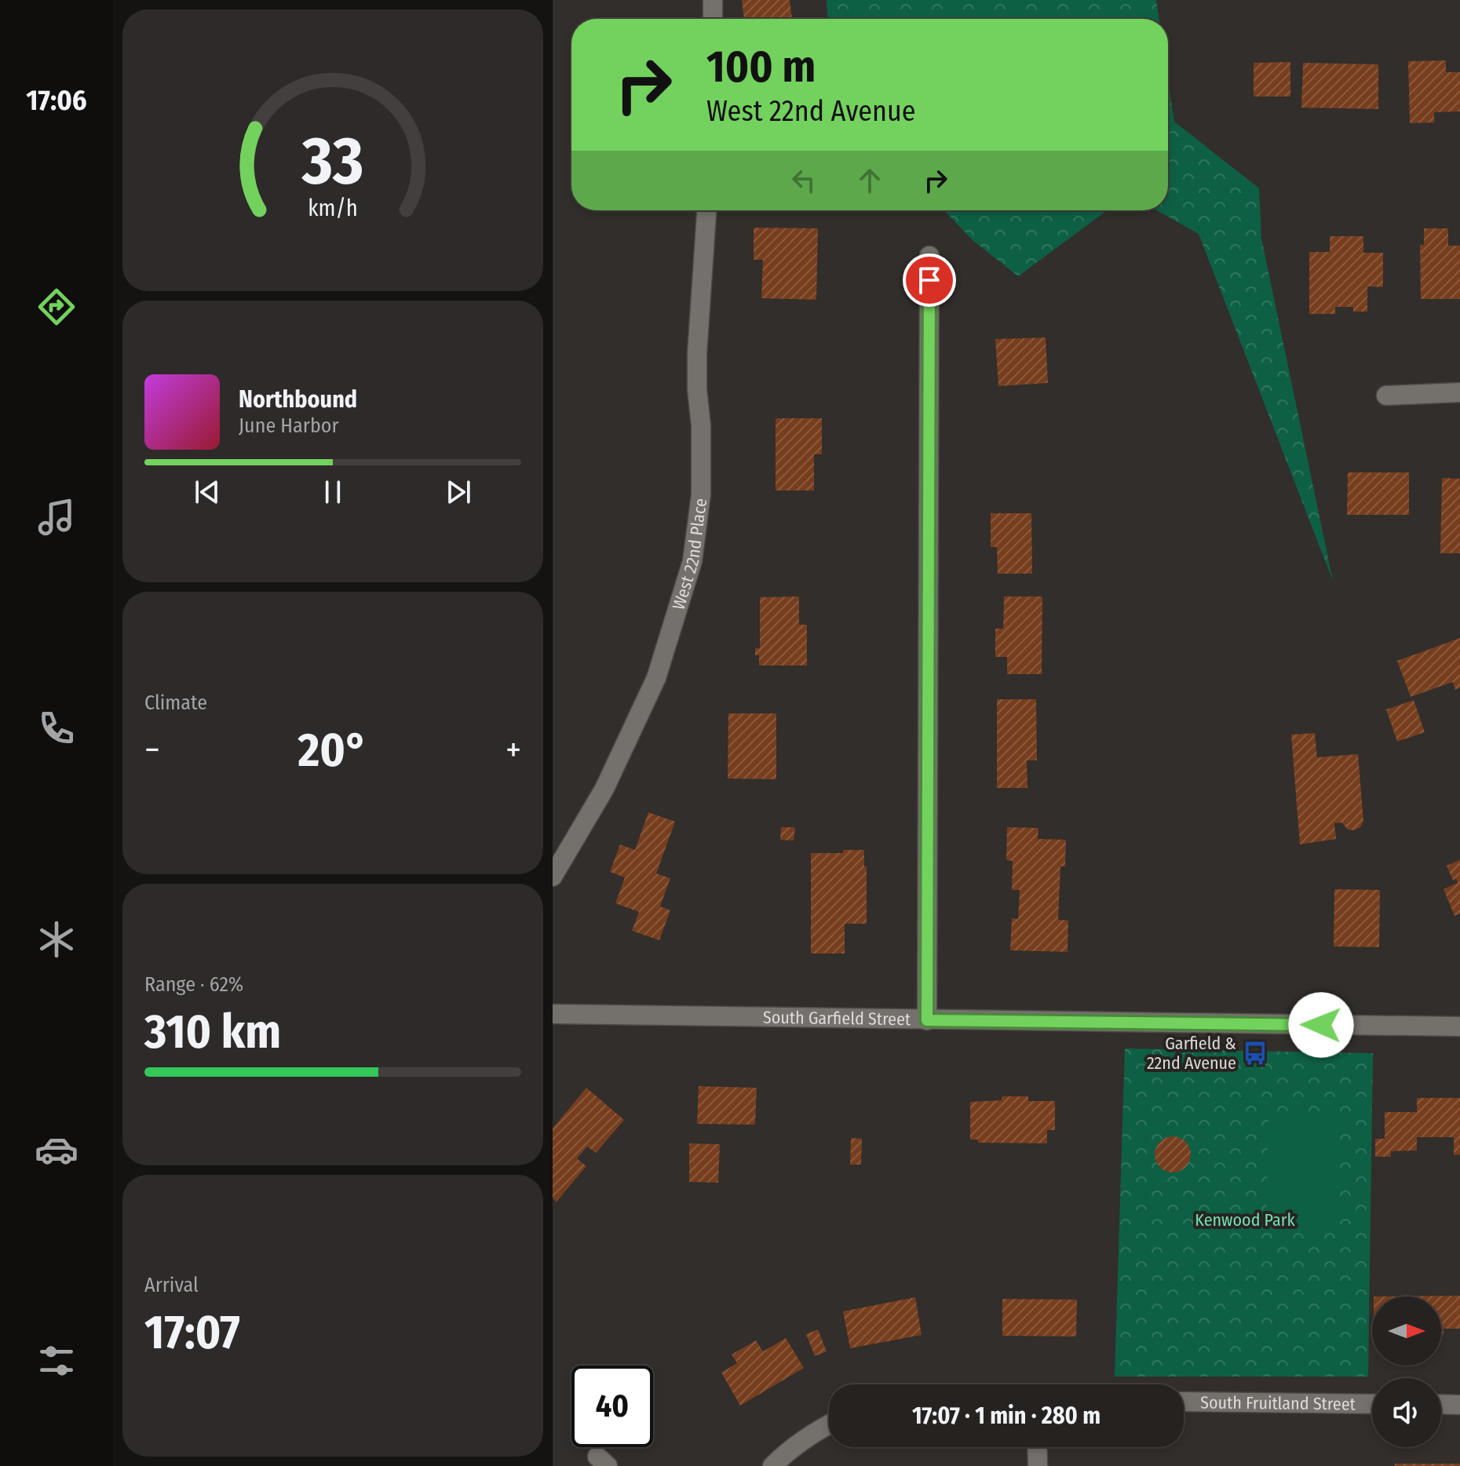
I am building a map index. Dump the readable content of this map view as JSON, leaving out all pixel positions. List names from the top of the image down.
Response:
{
  "streets": {
    "street": ["West 22nd Place", "South Garfield Street", "South Fruitland Street"]
  },
  "parks": ["Kenwood Park"],
  "places": {
    "bus stop": ["Garfield & 22nd Avenue"]
  },
  "north": "right",
  "page": {
    "tabs": "17:06",
    "turn": ["100 m", "West 22nd Avenue"],
    "song": ["Northbound", "June Harbor"],
    "tile": [
      "Climate",
      ["Range · 62%", "310 km"],
      ["Arrival", "17:07"]
    ],
    "heat": ["−", "20°", "+"],
    "limit": "40",
    "trip": "17:07 · 1 min · 280 m",
    "gauge": ["33", "km/h"]
  }
}
